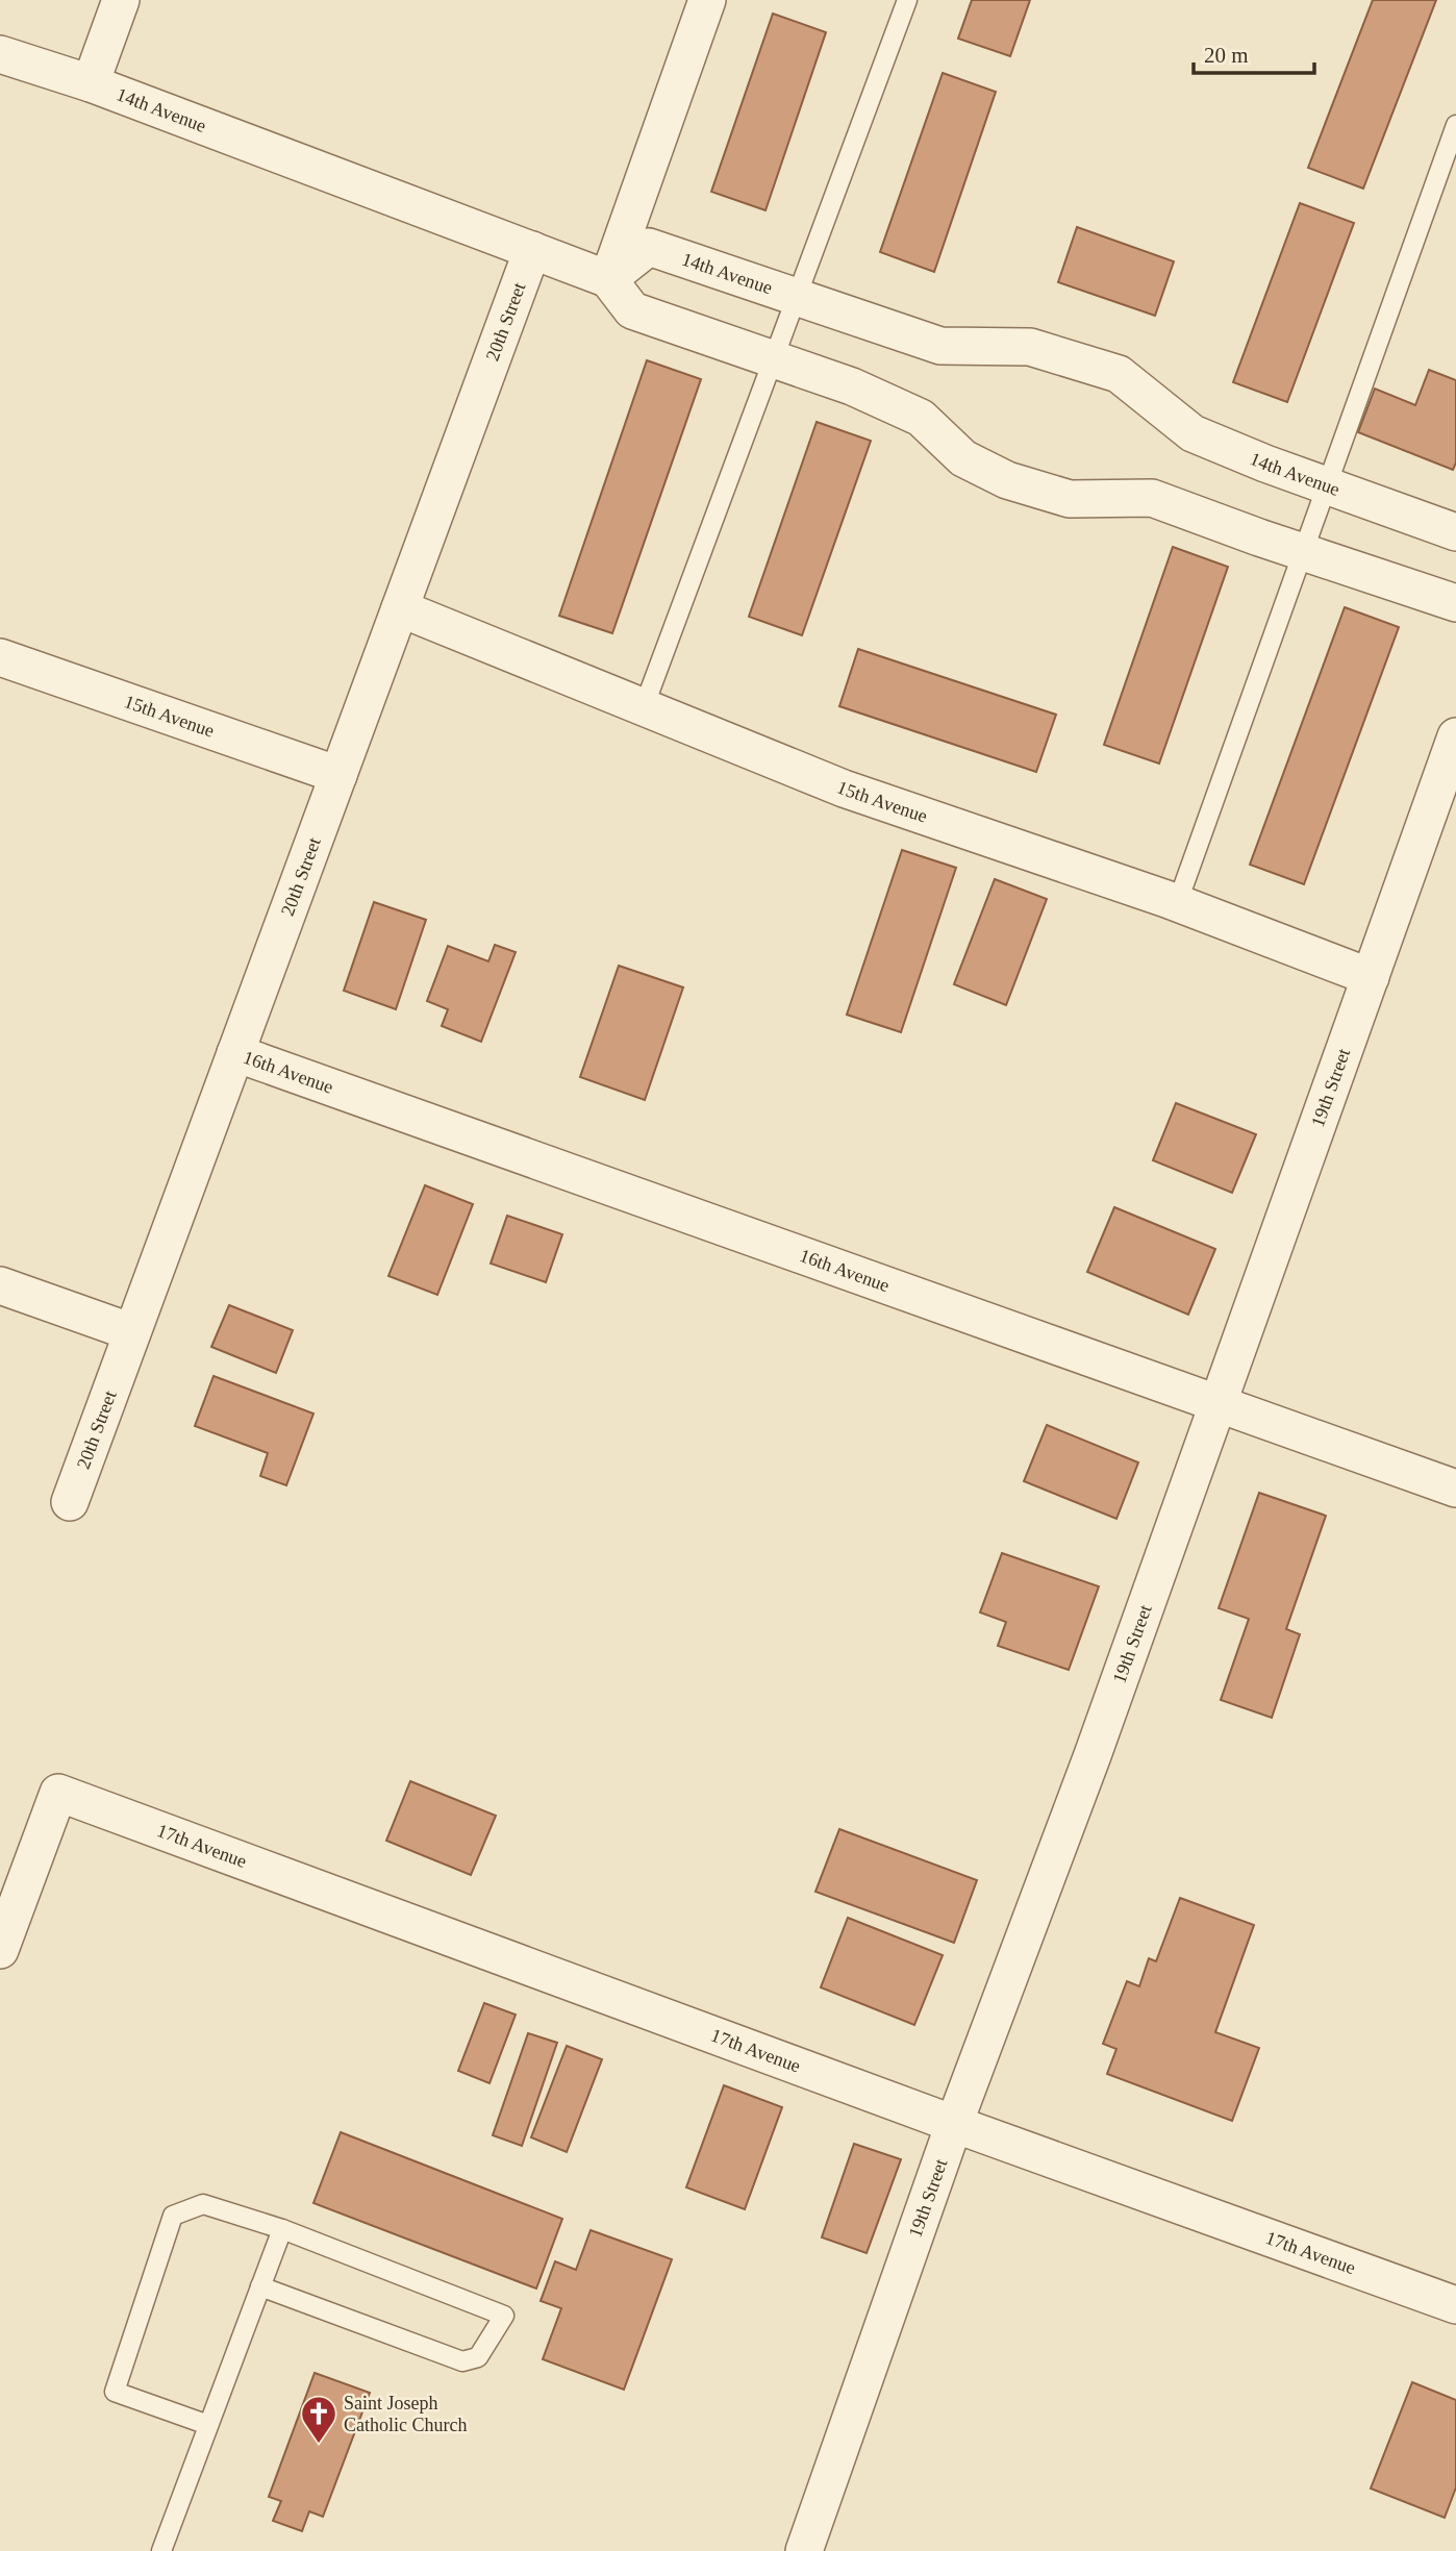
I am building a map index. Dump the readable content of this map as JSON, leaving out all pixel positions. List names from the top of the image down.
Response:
{
  "streets": {
    "street": [
      "14th Avenue",
      "20th Street",
      "15th Avenue",
      "16th Avenue",
      "19th Street",
      "17th Avenue"
    ]
  },
  "crossings": [
    ["14th Avenue", "20th Street"],
    ["20th Street", "15th Avenue"],
    ["20th Street", "16th Avenue"],
    ["15th Avenue", "19th Street"],
    ["16th Avenue", "19th Street"],
    ["19th Street", "17th Avenue"]
  ],
  "places": {
    "church": ["Saint Joseph Catholic Church"]
  },
  "scale_bar": "20 m"
}
